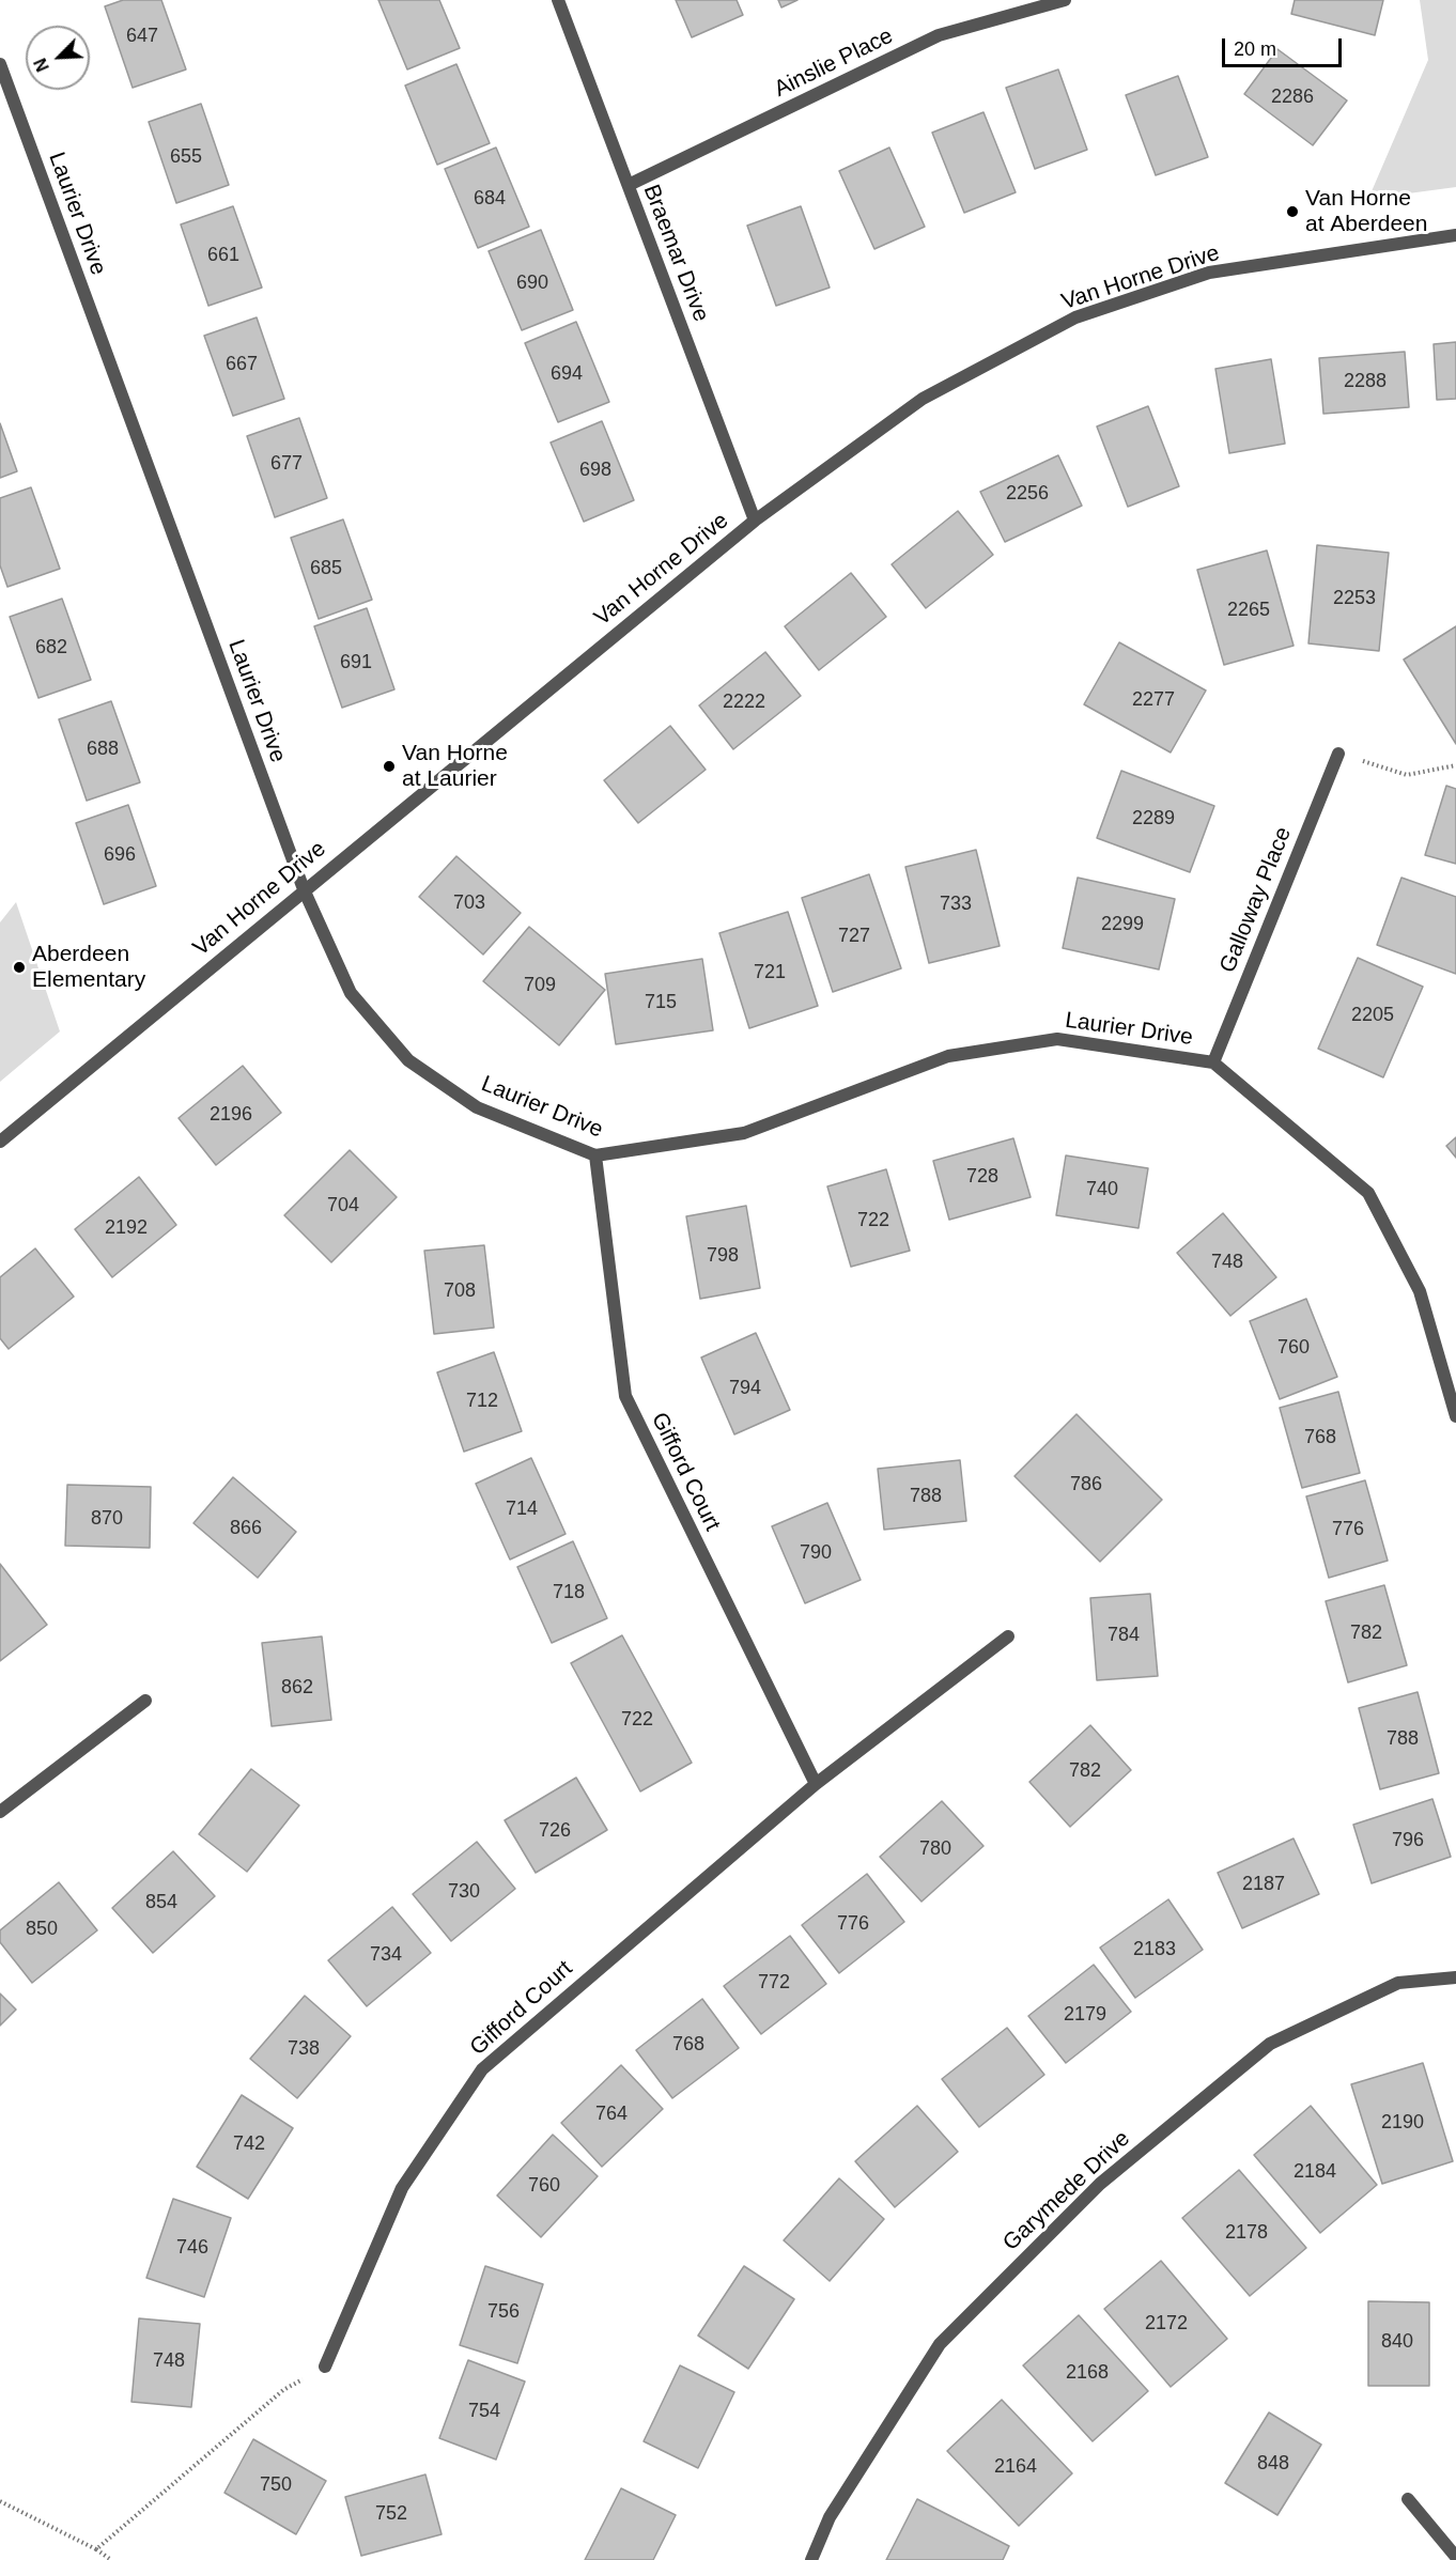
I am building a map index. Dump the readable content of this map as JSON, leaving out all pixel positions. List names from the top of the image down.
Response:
{
  "streets": {
    "street": [
      "Ainslie Place",
      "Laurier Drive",
      "Braemar Drive",
      "Van Horne Drive",
      "Galloway Place",
      "Gifford Court",
      "Garymede Drive"
    ]
  },
  "crossings": [
    ["Ainslie Place", "Braemar Drive"],
    ["Laurier Drive", "Van Horne Drive"],
    ["Laurier Drive", "Galloway Place"],
    ["Laurier Drive", "Gifford Court"],
    ["Braemar Drive", "Van Horne Drive"]
  ],
  "places": ["Van Horne at Aberdeen", "Van Horne at Laurier", "Aberdeen Elementary"],
  "house_numbers": [
    "647",
    "2286",
    "655",
    "684",
    "661",
    "690",
    "667",
    "694",
    "2288",
    "677",
    "698",
    "2256",
    "685",
    "2253",
    "2265",
    "682",
    "691",
    "2277",
    "2222",
    "688",
    "2289",
    "696",
    "703",
    "733",
    "2299",
    "727",
    "721",
    "709",
    "715",
    "2205",
    "2196",
    "728",
    "740",
    "704",
    "722",
    "2192",
    "798",
    "748",
    "708",
    "760",
    "794",
    "712",
    "768",
    "786",
    "788",
    "714",
    "870",
    "866",
    "776",
    "790",
    "718",
    "782",
    "784",
    "862",
    "722",
    "788",
    "782",
    "726",
    "796",
    "780",
    "2187",
    "730",
    "854",
    "776",
    "850",
    "2183",
    "734",
    "772",
    "2179",
    "768",
    "738",
    "764",
    "2190",
    "742",
    "2184",
    "760",
    "2178",
    "746",
    "756",
    "2172",
    "840",
    "748",
    "2168",
    "754",
    "848",
    "2164",
    "750",
    "752"
  ],
  "scale_bar": "20 m",
  "north": "bottom left"
}
